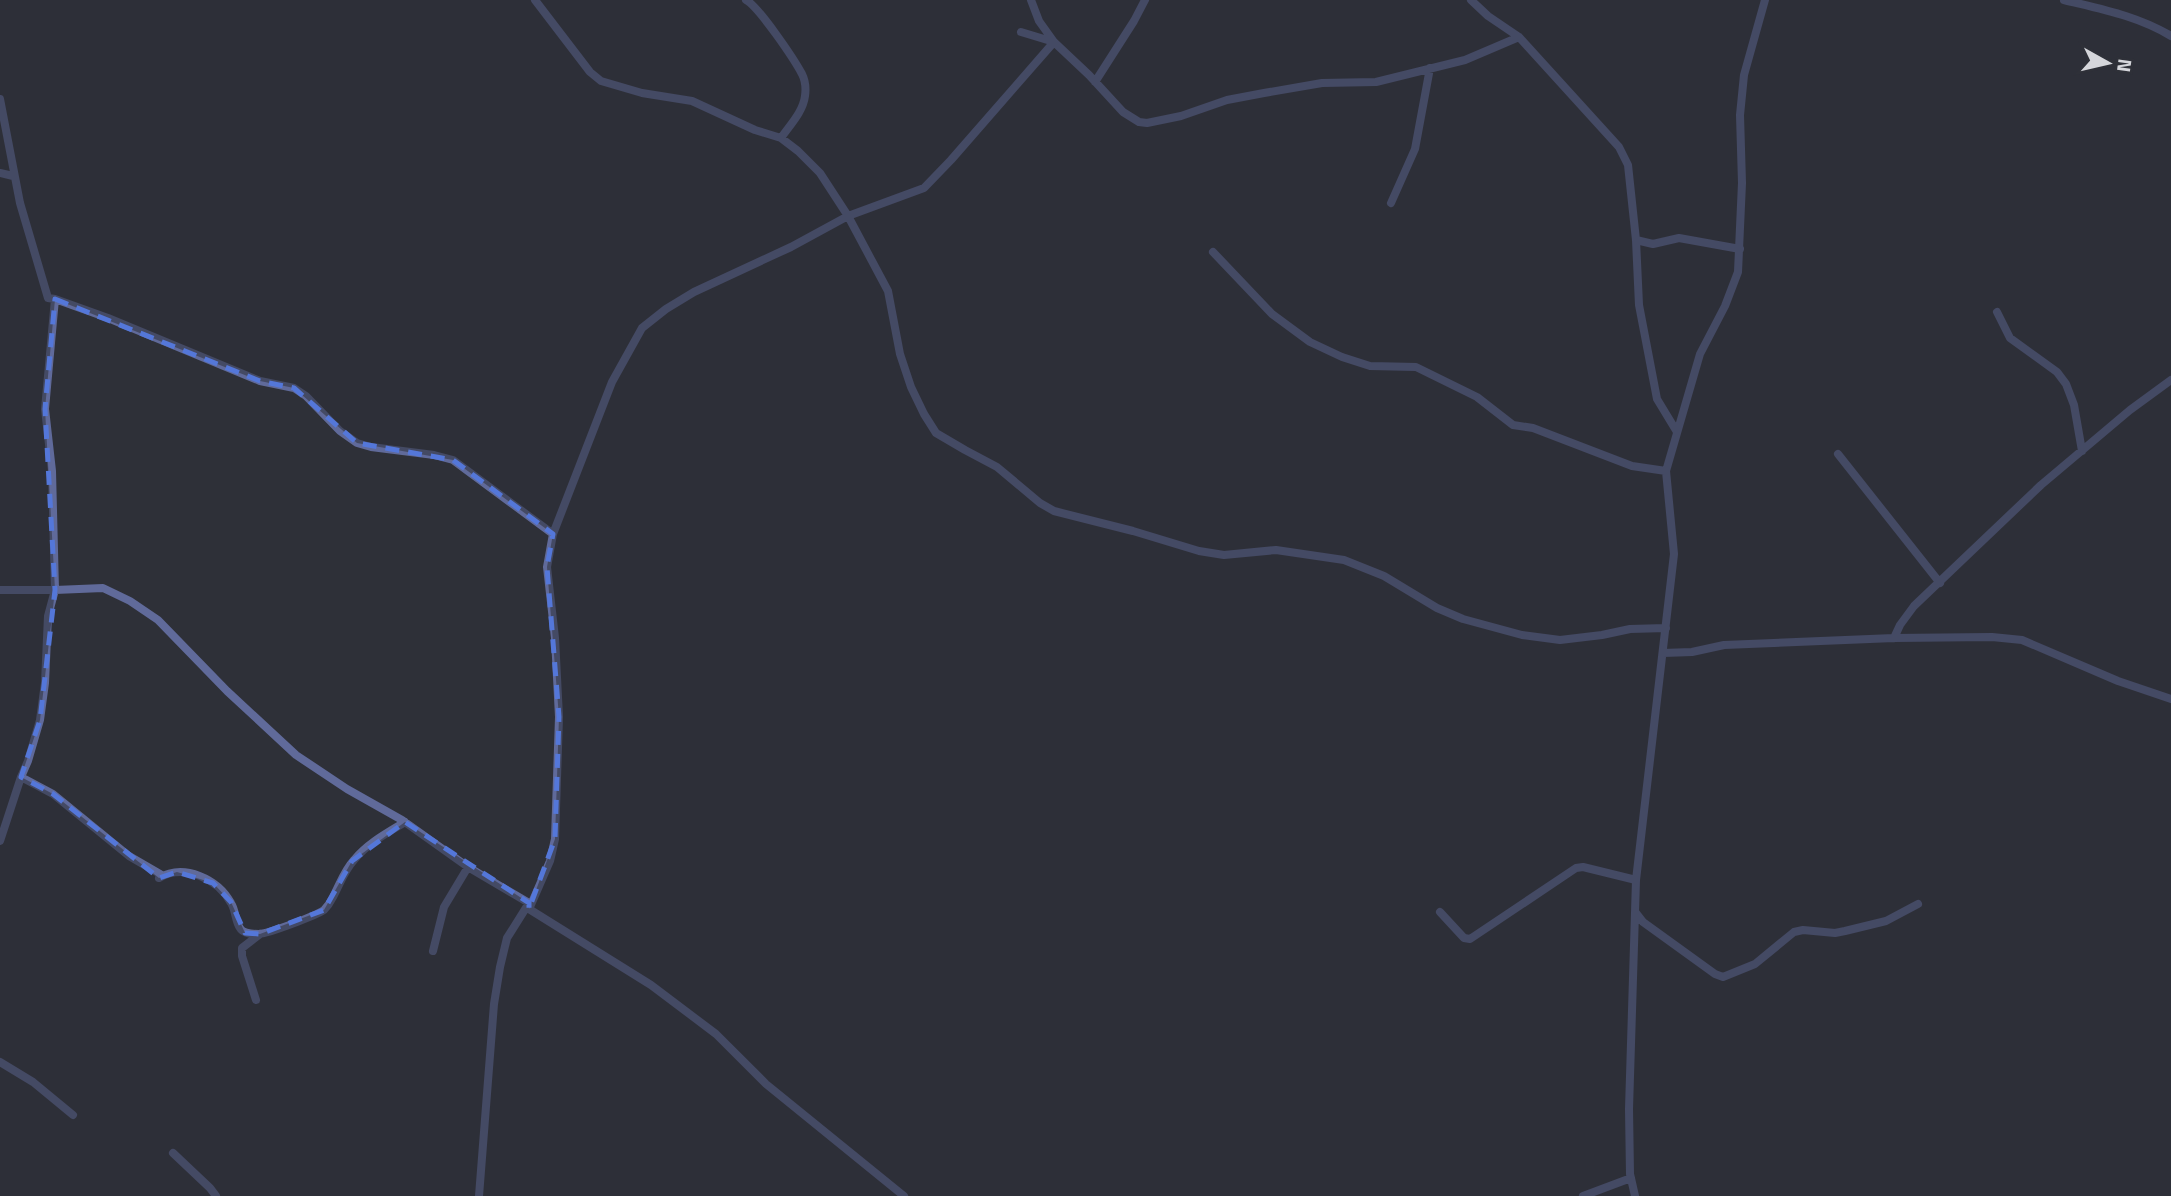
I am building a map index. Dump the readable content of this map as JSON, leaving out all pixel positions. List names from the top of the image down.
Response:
{
  "north": "right"
}
